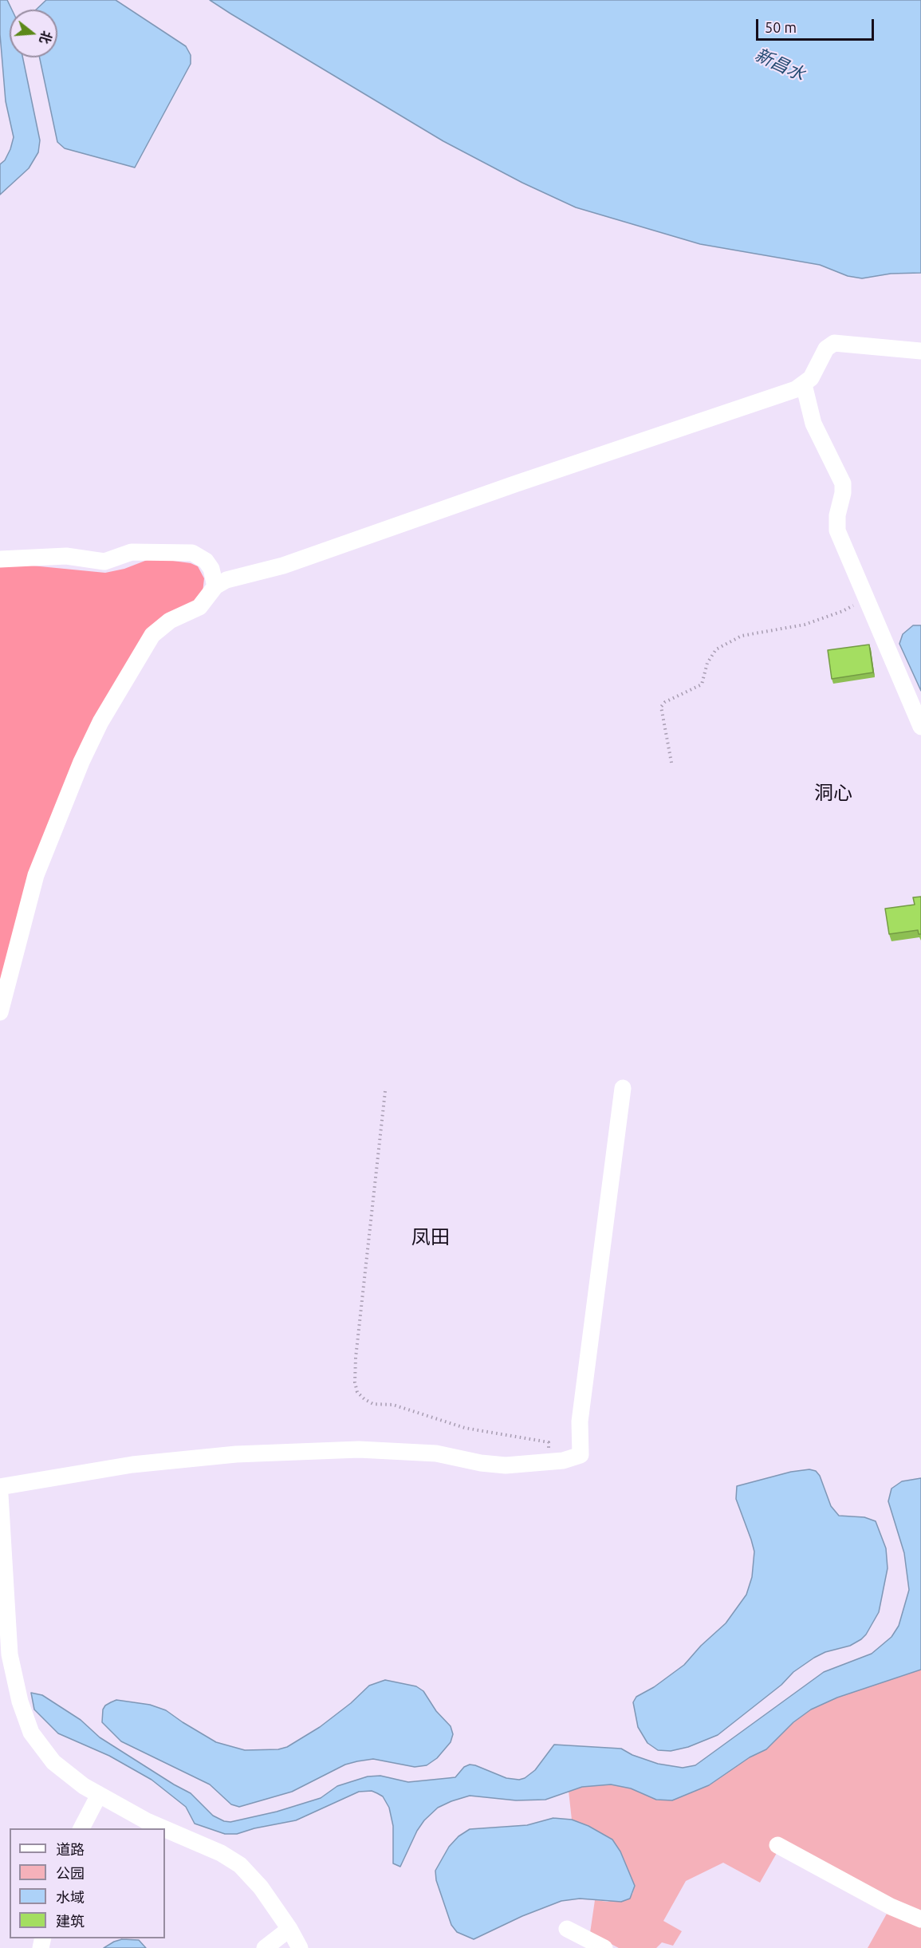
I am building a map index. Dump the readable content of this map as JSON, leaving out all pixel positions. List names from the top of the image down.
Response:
{
  "districts": ["洞心", "凤田"],
  "water": ["新昌水"],
  "legend": [
    "道路",
    "公园",
    "水域",
    "建筑"
  ],
  "scale_bar": "50 m",
  "north": "right"
}
